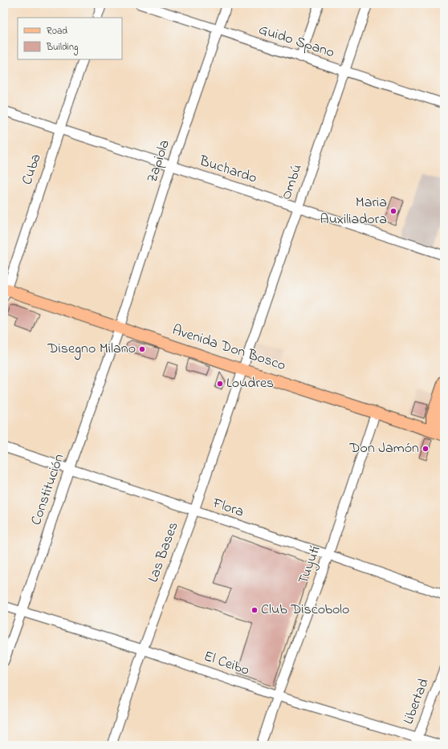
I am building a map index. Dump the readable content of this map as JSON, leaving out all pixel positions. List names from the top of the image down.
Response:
{
  "streets": {
    "main road": ["Avenida Don Bosco"],
    "street": [
      "Guido Spano",
      "Zapiola",
      "Cuba",
      "Buchardo",
      "Ombú",
      "Constitución",
      "Flora",
      "Las Bases",
      "Tuyutí",
      "El Ceibo",
      "Libertad"
    ]
  },
  "crossings": [
    ["Guido Spano", "Zapiola"],
    ["Guido Spano", "Ombú"],
    ["Zapiola", "Buchardo"],
    ["Zapiola", "Avenida Don Bosco"],
    ["Zapiola", "Constitución"],
    ["Cuba", "Buchardo"],
    ["Cuba", "Avenida Don Bosco"],
    ["Buchardo", "Ombú"],
    ["Ombú", "Avenida Don Bosco"],
    ["Ombú", "Las Bases"],
    ["Avenida Don Bosco", "Constitución"],
    ["Avenida Don Bosco", "Las Bases"],
    ["Avenida Don Bosco", "Tuyutí"],
    ["Constitución", "Flora"],
    ["Constitución", "El Ceibo"],
    ["Flora", "Las Bases"],
    ["Flora", "Tuyutí"],
    ["Las Bases", "El Ceibo"],
    ["Tuyutí", "El Ceibo"],
    ["El Ceibo", "Libertad"]
  ],
  "places": [
    "Maria Auxiliadora",
    "Disegno Milano",
    "Loudres",
    "Don Jamón",
    "Club Discobolo"
  ],
  "legend": ["Road", "Building"]
}
